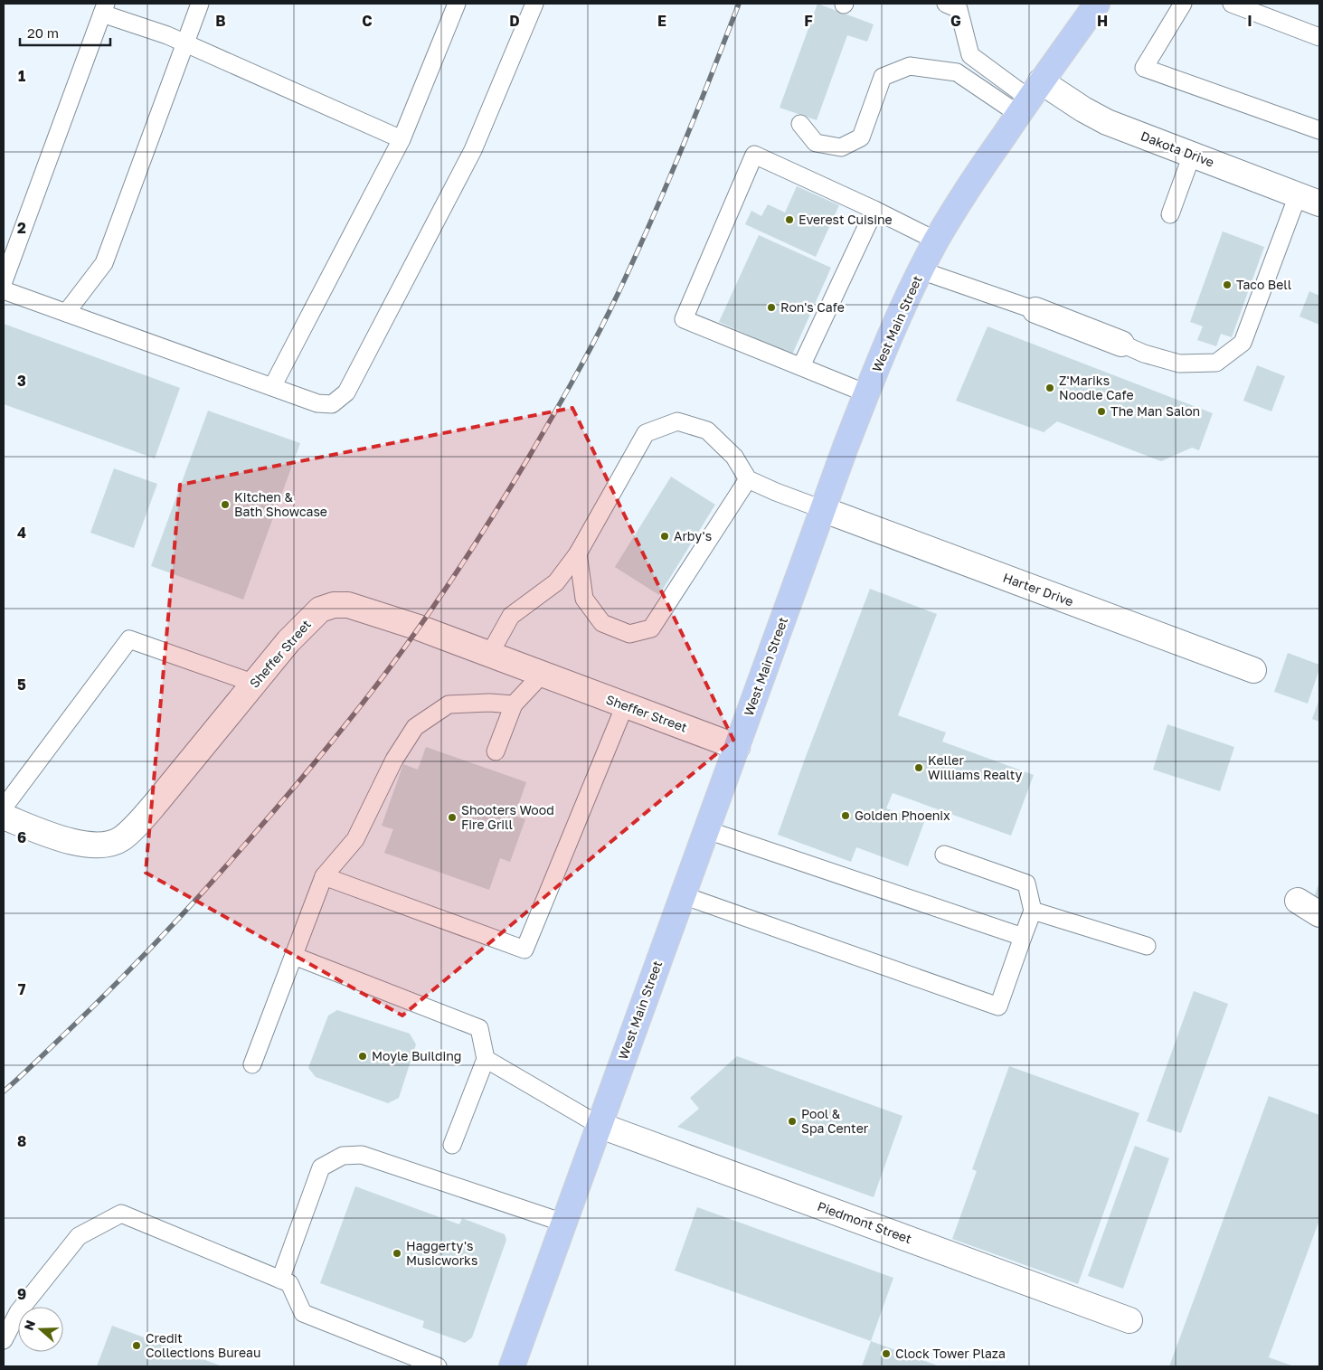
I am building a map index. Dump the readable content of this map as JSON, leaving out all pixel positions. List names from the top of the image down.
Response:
{
  "streets": {
    "main road": ["West Main Street"],
    "street": [
      "Dakota Drive",
      "Harter Drive",
      "Sheffer Street",
      "Piedmont Street"
    ]
  },
  "crossings": [
    ["Dakota Drive", "West Main Street"],
    ["West Main Street", "Harter Drive"],
    ["West Main Street", "Sheffer Street"],
    ["West Main Street", "Piedmont Street"]
  ],
  "places": [
    "Everest Cuisine",
    "Taco Bell",
    "Ron's Cafe",
    "Z'Mariks Noodle Cafe",
    "The Man Salon",
    "Kitchen & Bath Showcase",
    "Arby's",
    "Keller Williams Realty",
    "Golden Phoenix",
    "Shooters Wood Fire Grill",
    "Moyle Building",
    "Pool & Spa Center",
    "Haggerty's Musicworks",
    "Credit Collections Bureau",
    "Clock Tower Plaza"
  ],
  "scale_bar": "20 m",
  "north": "left",
  "grid": {
    "columns": [
      "B",
      "C",
      "D",
      "E",
      "F",
      "G",
      "H",
      "I"
    ],
    "rows": [
      "1",
      "2",
      "3",
      "4",
      "5",
      "6",
      "7",
      "8",
      "9"
    ]
  }
}
